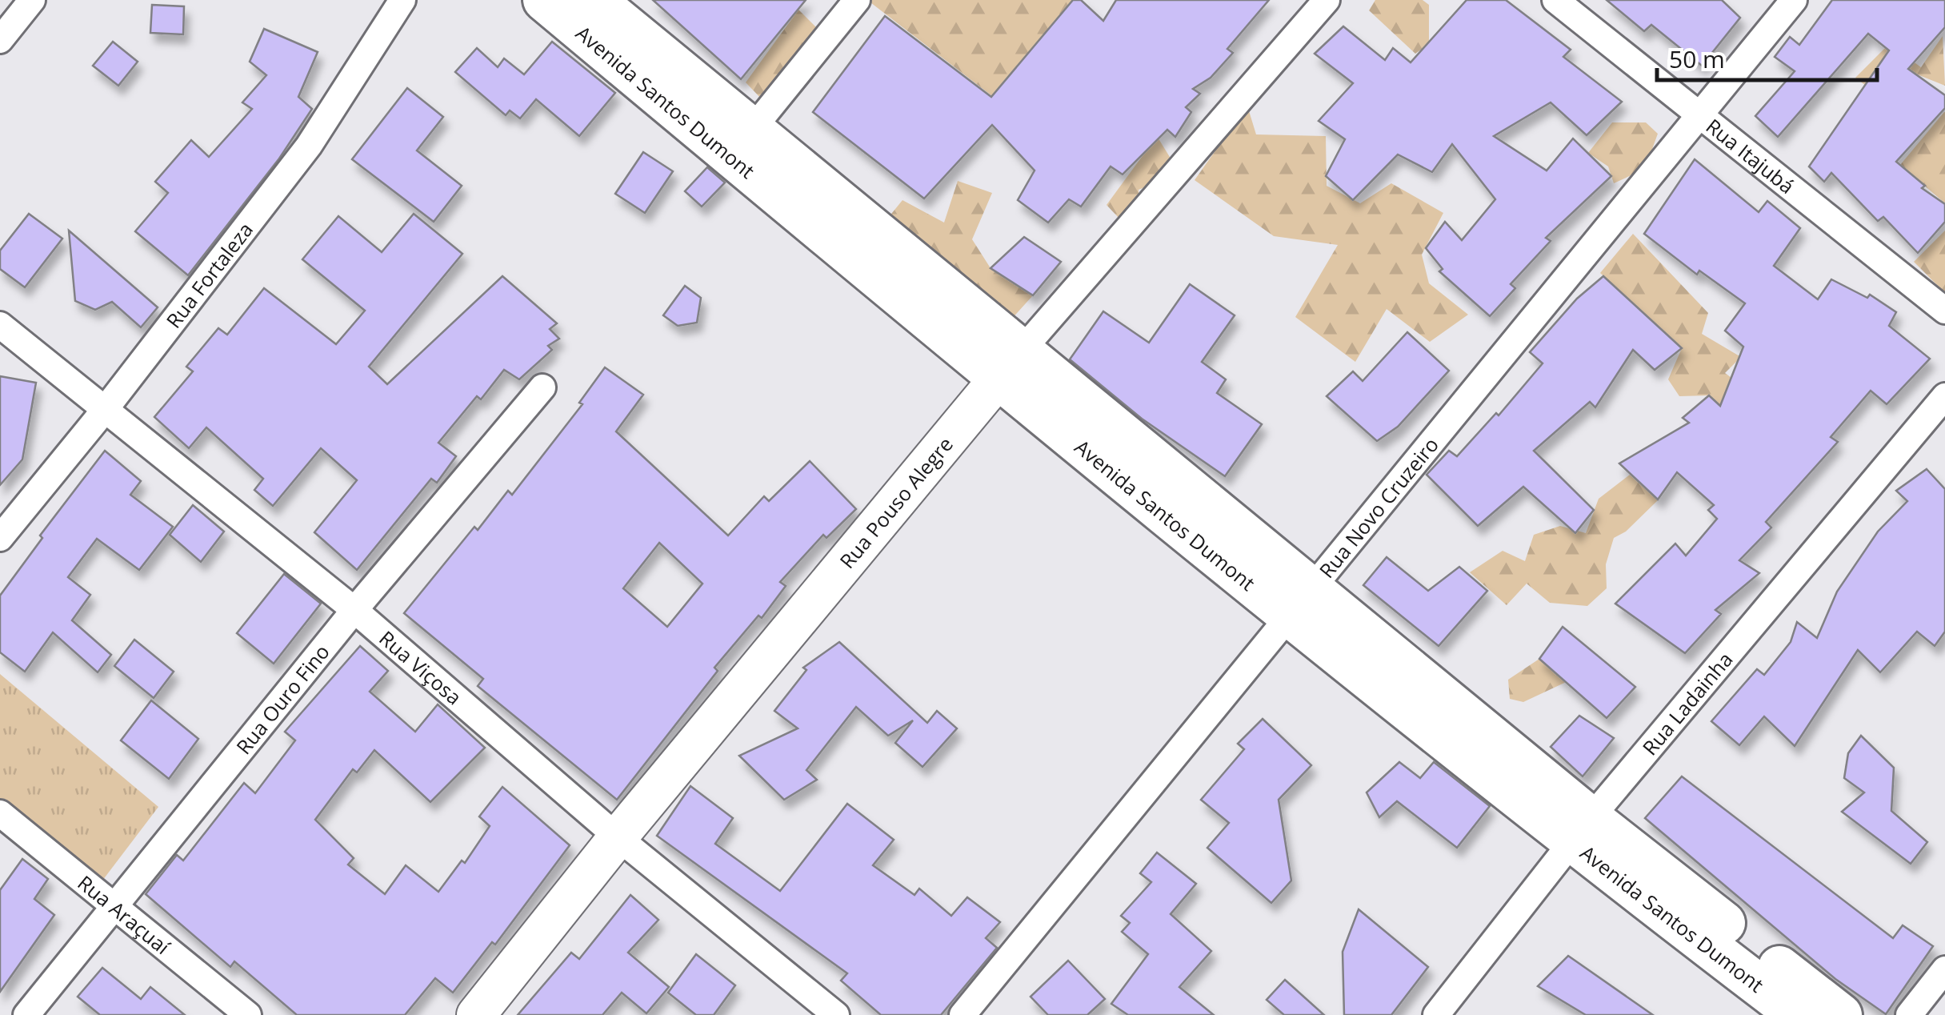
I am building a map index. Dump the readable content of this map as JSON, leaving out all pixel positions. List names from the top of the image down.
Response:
{
  "streets": {
    "main road": ["Avenida Santos Dumont", "Rua Pouso Alegre"],
    "street": [
      "Rua Itajubá",
      "Rua Fortaleza",
      "Rua Novo Cruzeiro",
      "Rua Viçosa",
      "Rua Ouro Fino",
      "Rua Ladainha",
      "Rua Araçuaí"
    ]
  },
  "crossings": [
    ["Avenida Santos Dumont", "Rua Pouso Alegre"],
    ["Avenida Santos Dumont", "Rua Novo Cruzeiro"],
    ["Avenida Santos Dumont", "Rua Ladainha"],
    ["Rua Itajubá", "Rua Novo Cruzeiro"],
    ["Rua Fortaleza", "Rua Viçosa"],
    ["Rua Pouso Alegre", "Rua Viçosa"],
    ["Rua Viçosa", "Rua Ouro Fino"],
    ["Rua Ouro Fino", "Rua Araçuaí"]
  ],
  "scale_bar": "50 m"
}
